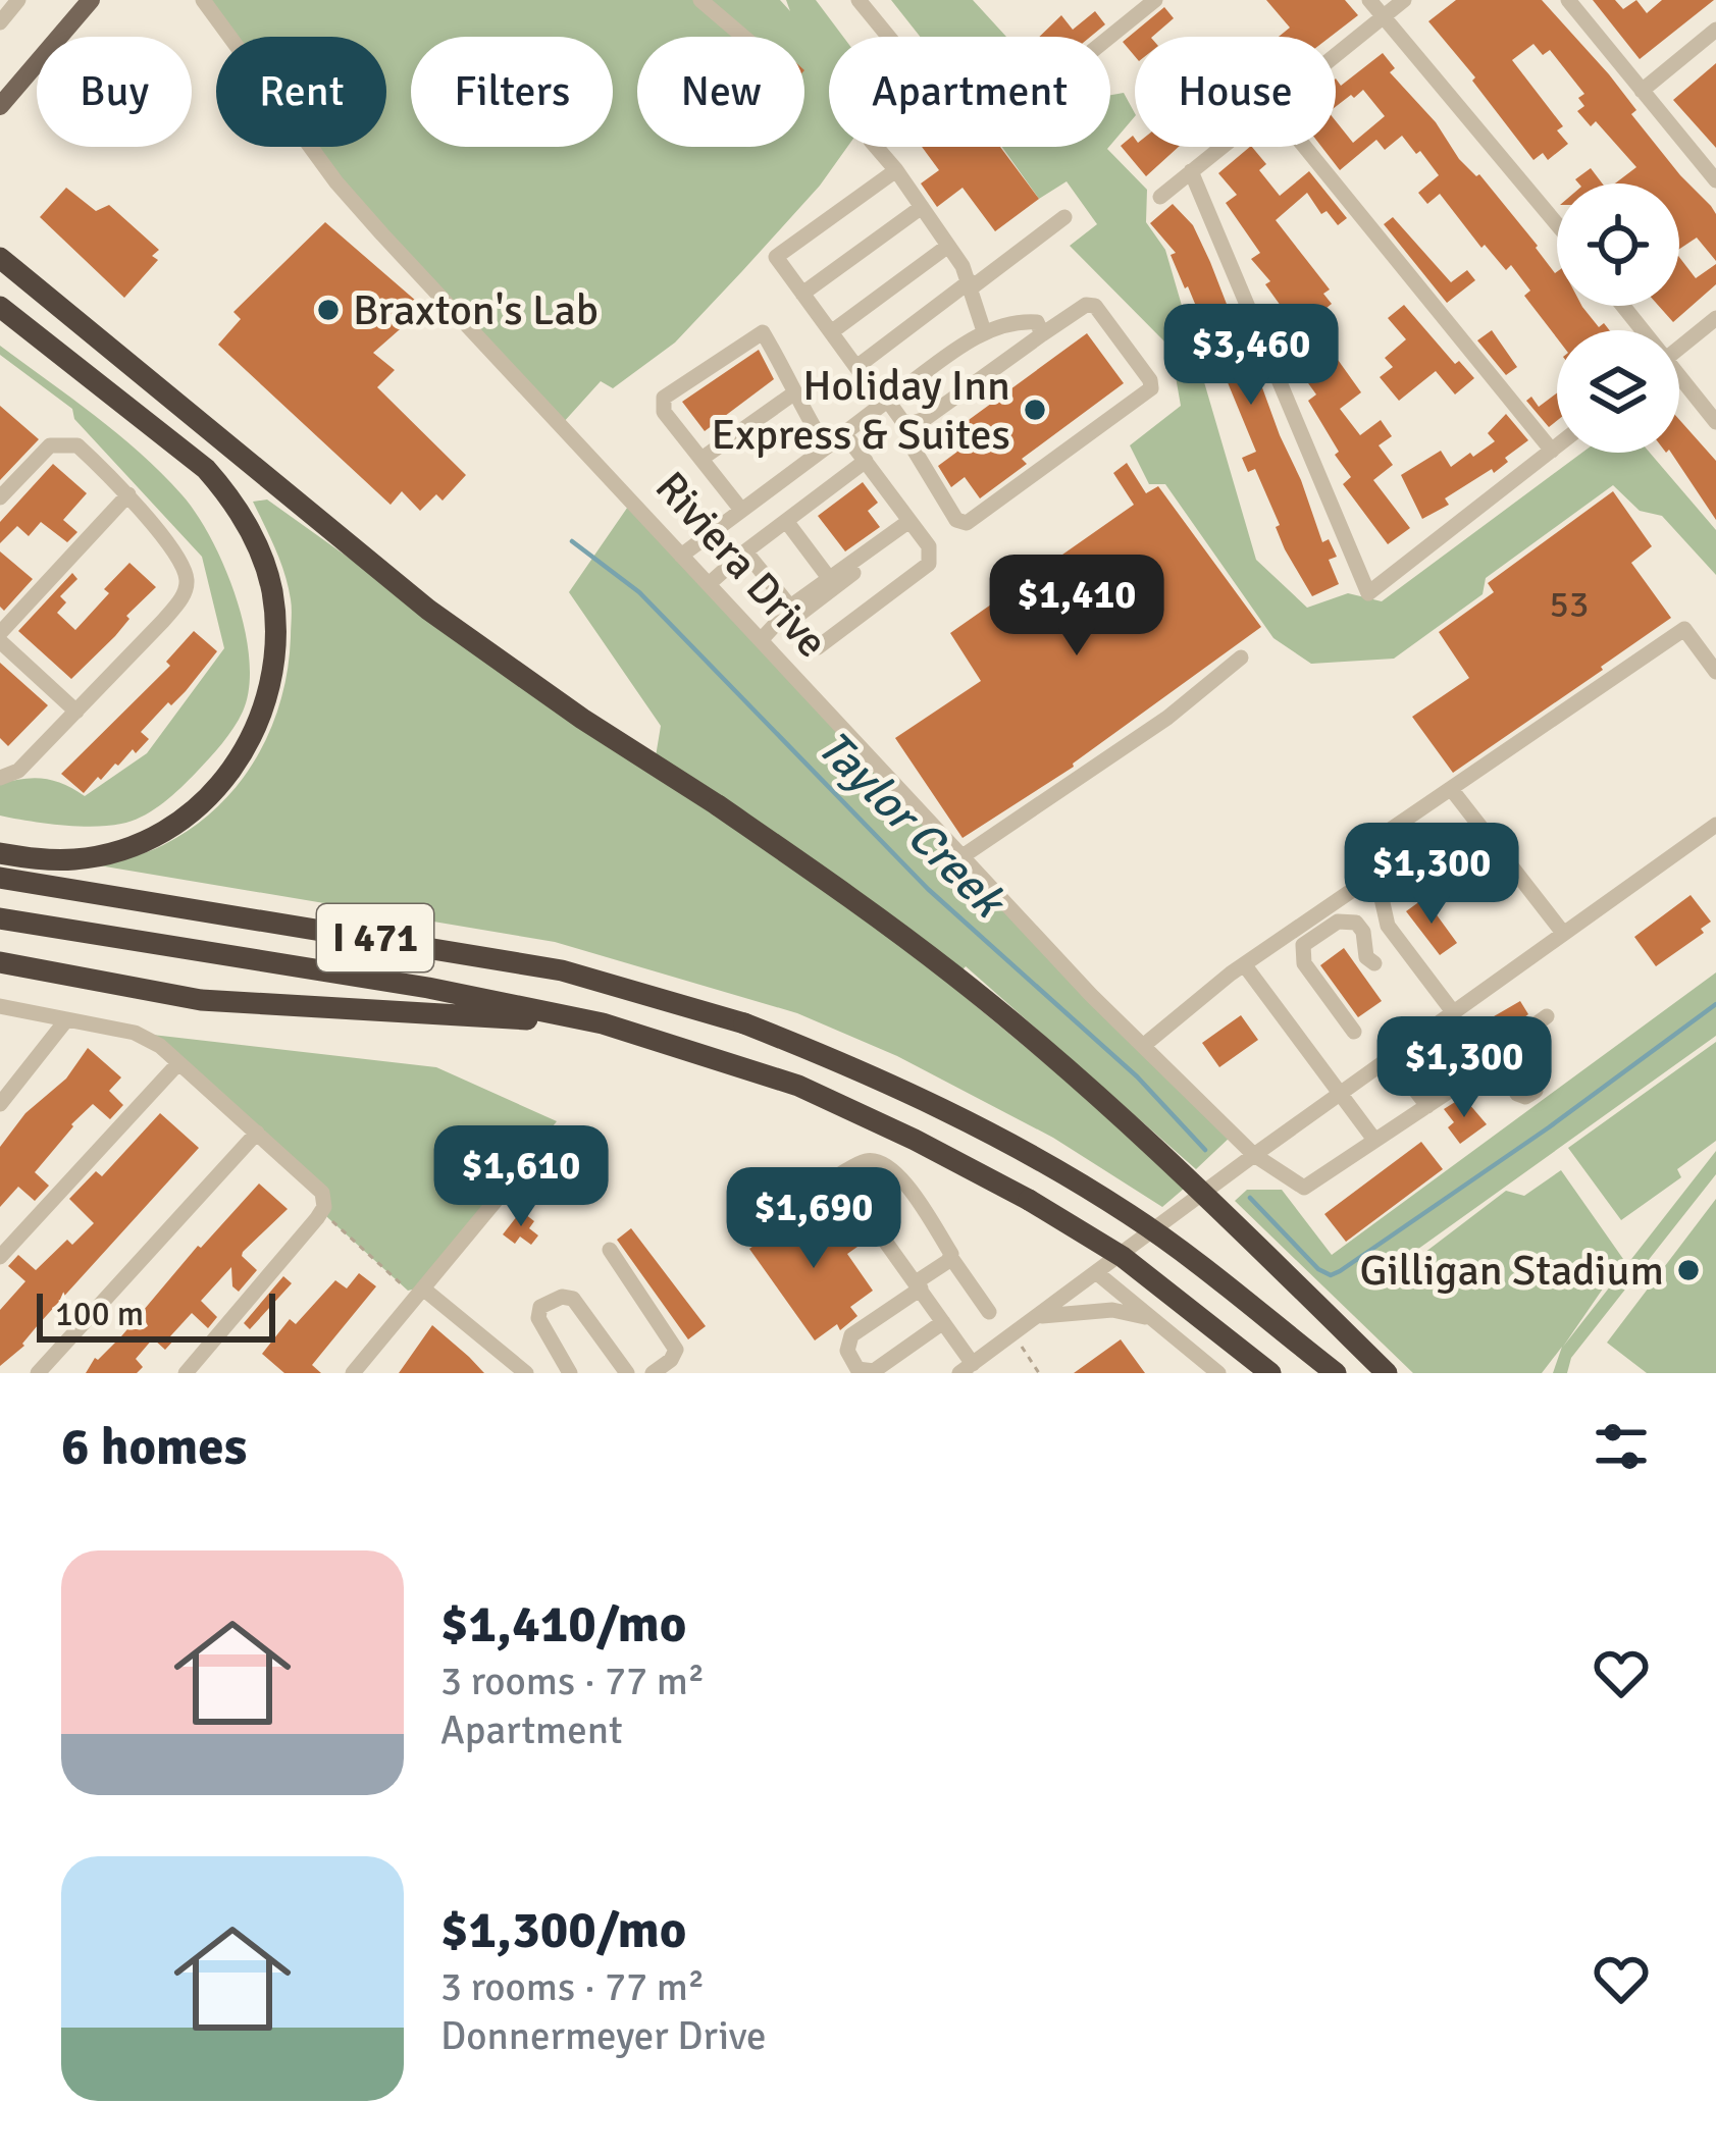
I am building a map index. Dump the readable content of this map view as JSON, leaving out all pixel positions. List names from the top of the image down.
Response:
{
  "streets": {
    "highway": ["I 471"],
    "street": ["Riviera Drive"]
  },
  "water": ["Taylor Creek"],
  "places": ["Braxton's Lab", "Holiday Inn Express & Suites", "Gilligan Stadium"],
  "house_numbers": ["53"],
  "scale_bar": "100 m",
  "page": {
    "chip": [
      "Buy",
      "Rent",
      "Filters",
      "New",
      "Apartment",
      "House"
    ],
    "price": [
      "$3,460",
      "$1,410",
      "$1,300",
      "$1,300",
      "$1,610",
      "$1,690"
    ],
    "scale": "100 m",
    "heading": "6 homes",
    "list": [
      {
        "name": "$1,410/mo",
        "note": "3 rooms · 77 m² · Apartment"
      },
      {
        "name": "$1,300/mo",
        "note": "3 rooms · 77 m² · Donnermeyer Drive"
      }
    ]
  }
}
